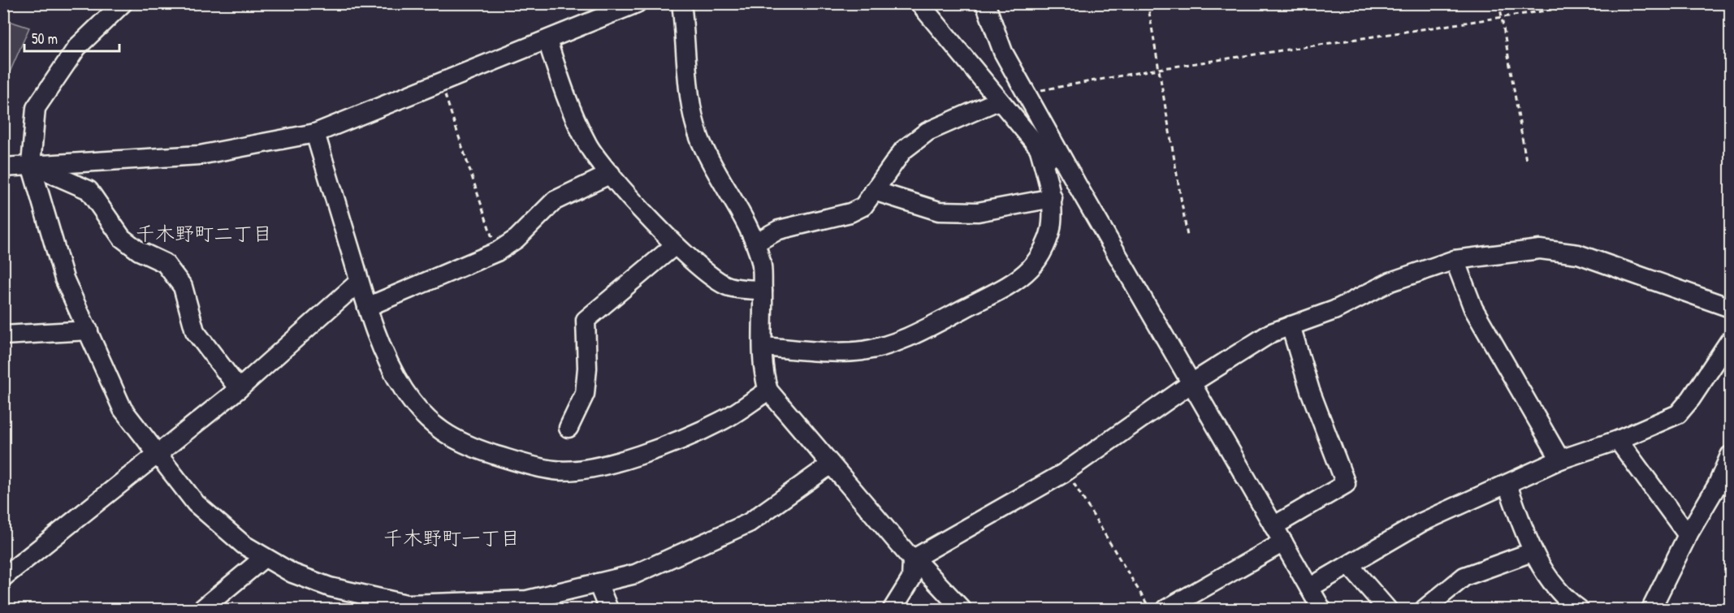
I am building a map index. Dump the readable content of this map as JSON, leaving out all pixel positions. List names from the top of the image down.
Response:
{
  "districts": ["千木野町二丁目", "千木野町一丁目"],
  "scale_bar": "50 m"
}
